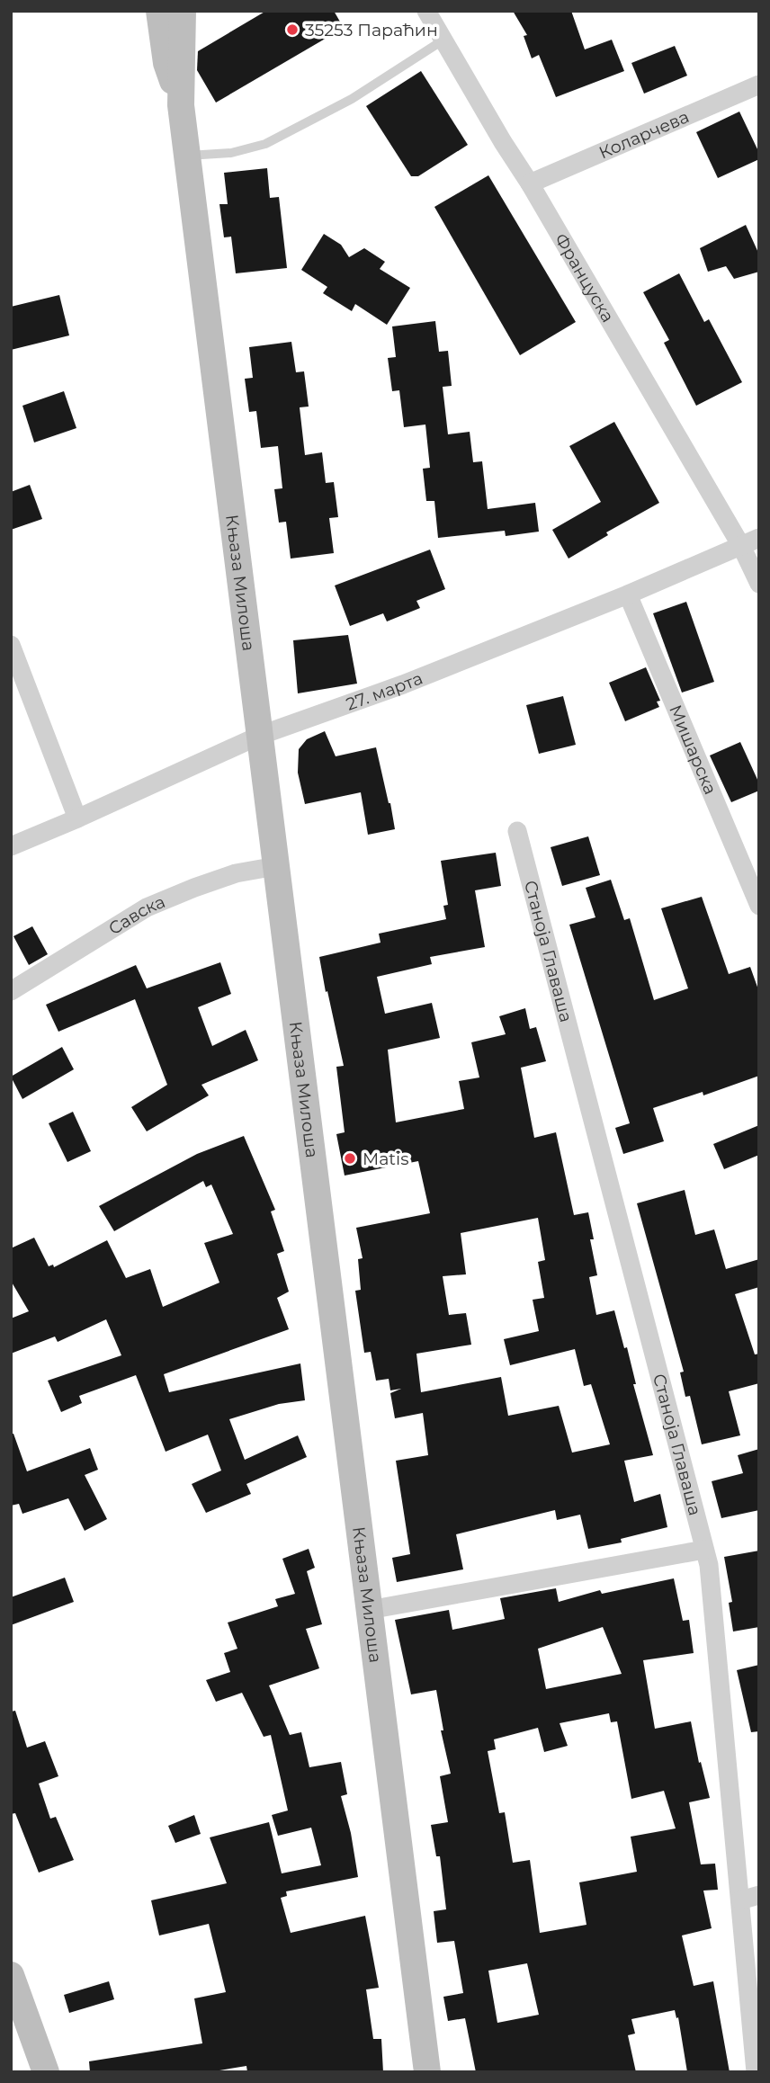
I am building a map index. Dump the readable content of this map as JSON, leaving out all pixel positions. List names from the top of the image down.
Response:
{
  "streets": {
    "main road": ["Књаза Милоша"],
    "street": [
      "Коларчева",
      "Француска",
      "27. марта",
      "Мишарска",
      "Савска",
      "Станоја Главаша"
    ]
  },
  "crossings": [
    ["Коларчева", "Француска"],
    ["Француска", "27. марта"],
    ["Књаза Милоша", "27. марта"],
    ["Књаза Милоша", "Савска"],
    ["27. марта", "Мишарска"]
  ],
  "places": ["35253 Параћин", "Matis"]
}
